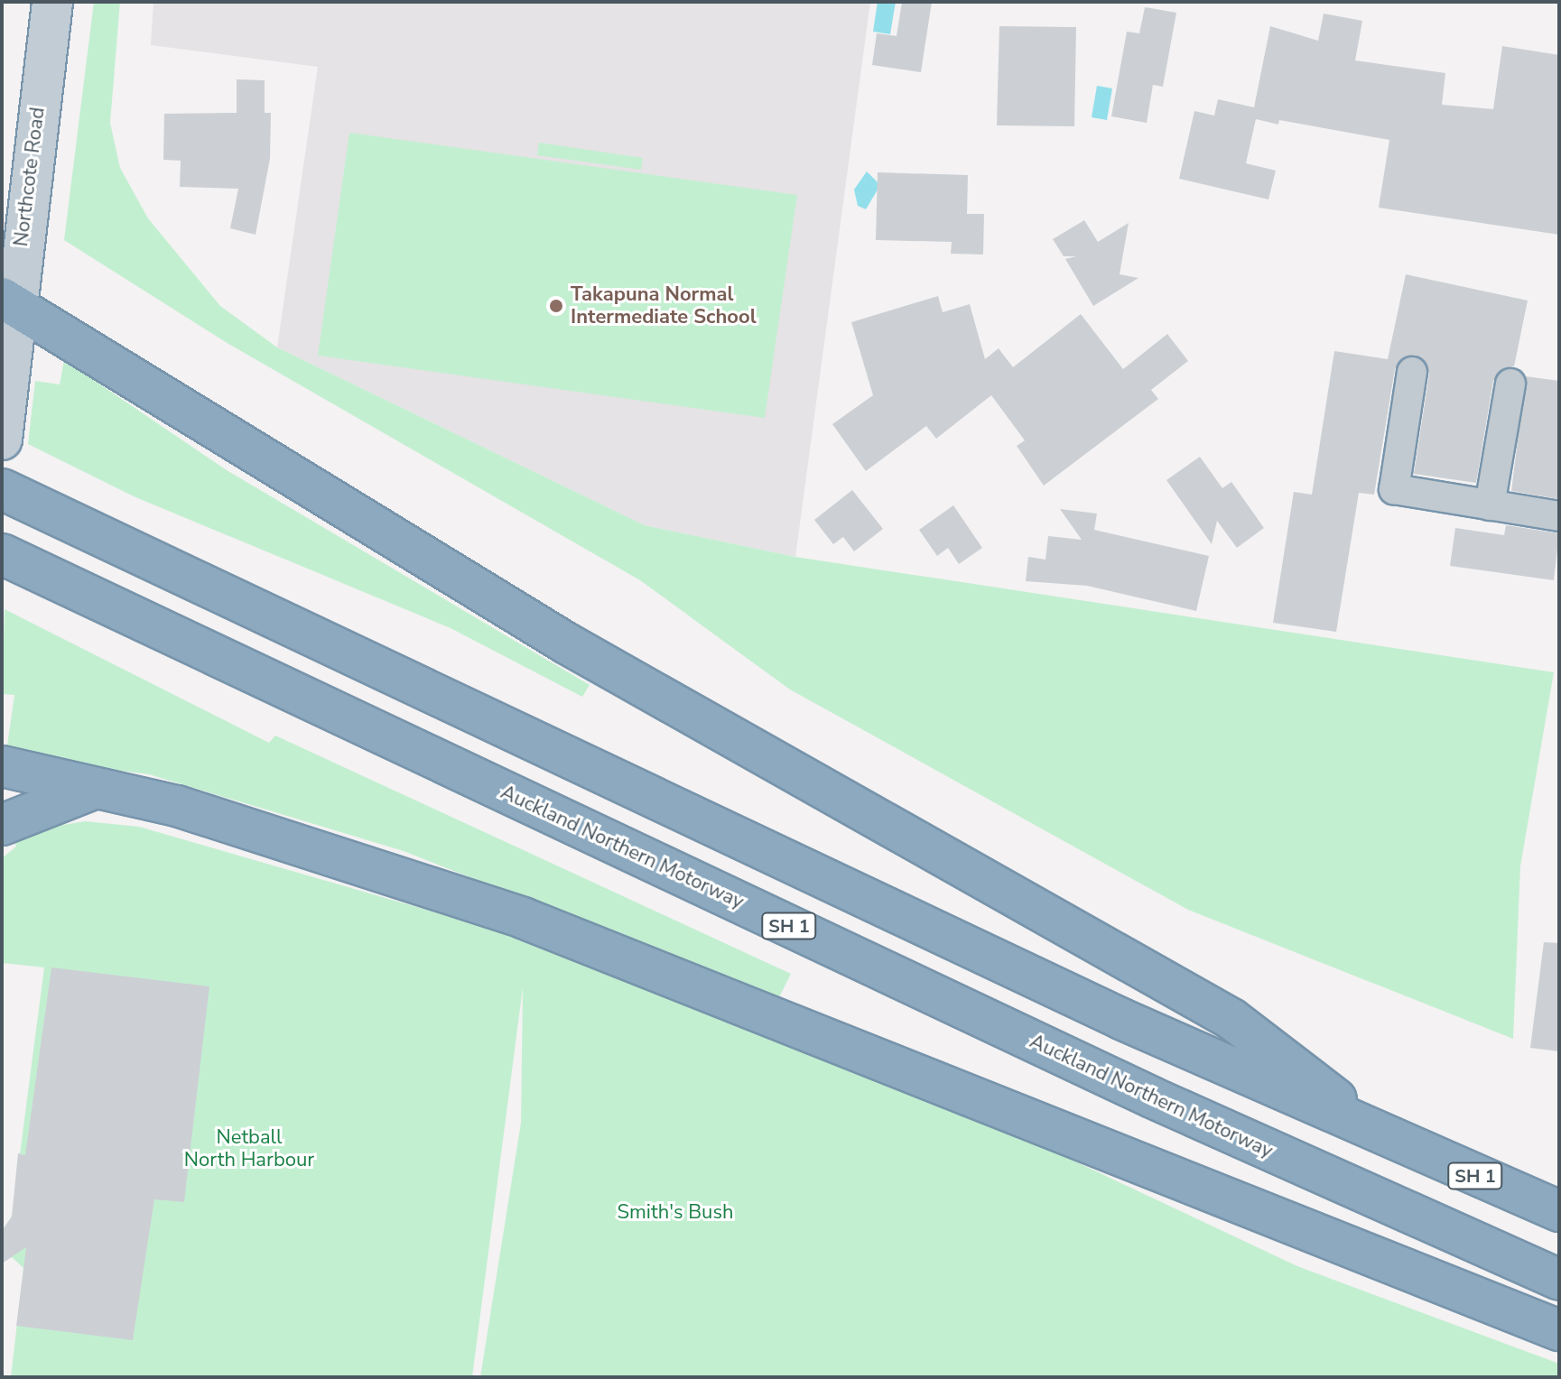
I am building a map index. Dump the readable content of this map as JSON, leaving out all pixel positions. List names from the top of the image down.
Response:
{
  "streets": {
    "highway": ["Auckland Northern Motorway", "SH 1"],
    "main road": ["Northcote Road"]
  },
  "parks": ["Netball North Harbour", "Smith's Bush"],
  "places": ["Takapuna Normal Intermediate School"]
}
